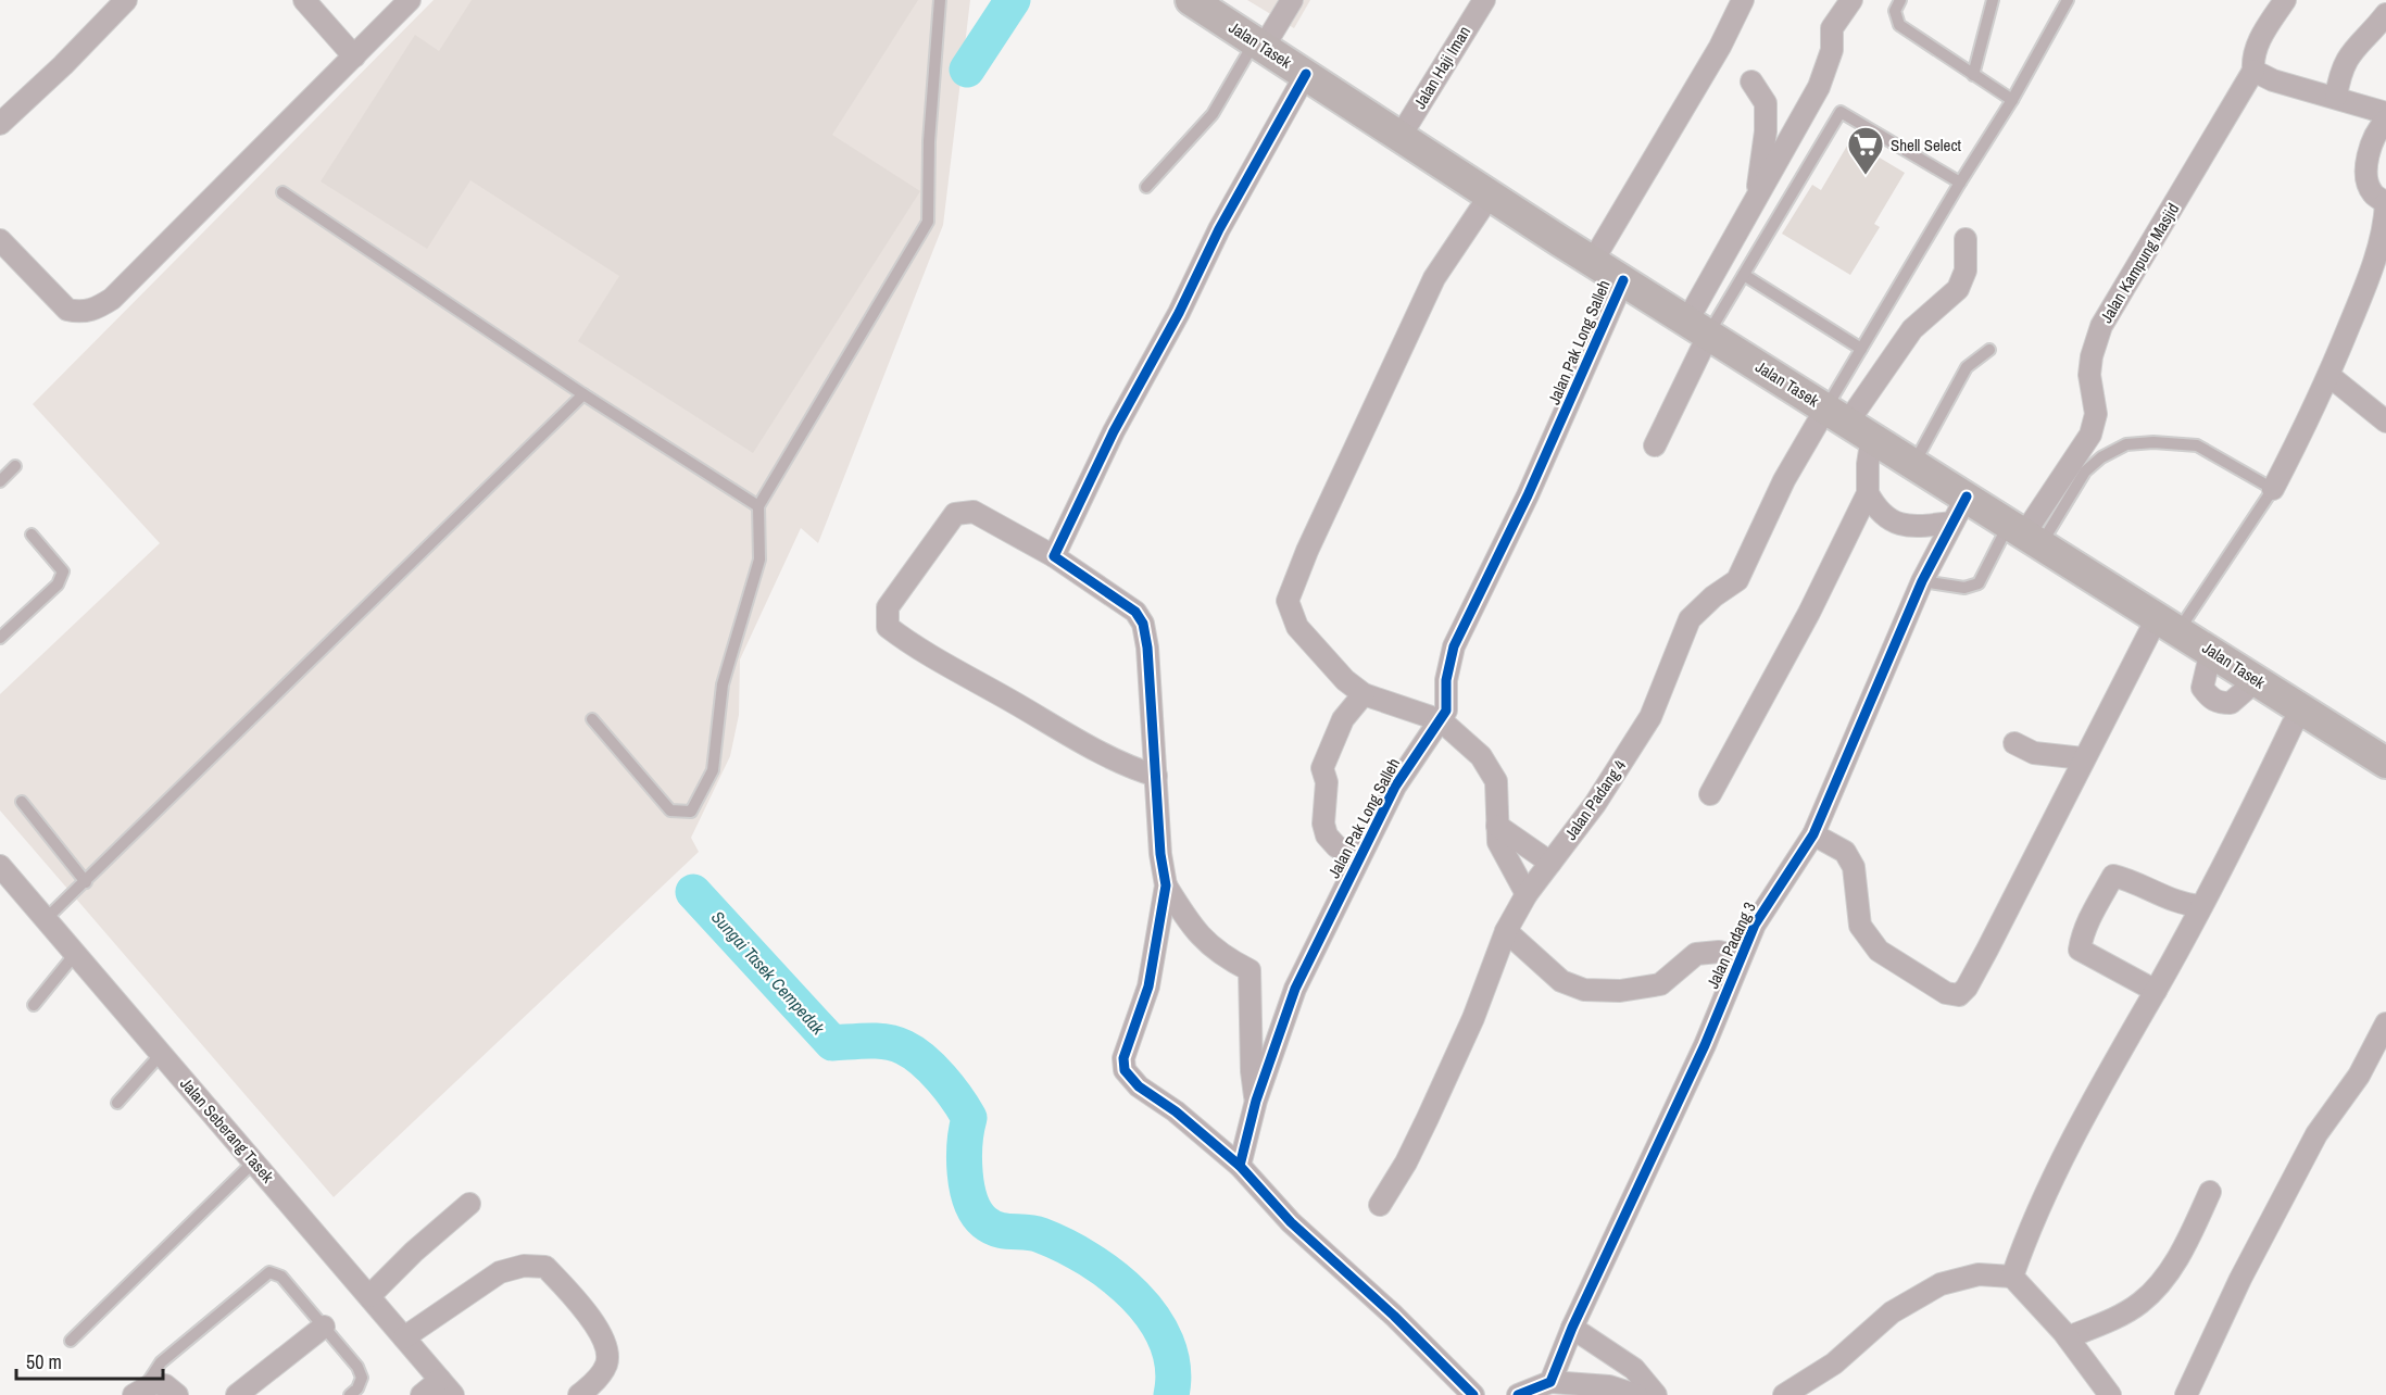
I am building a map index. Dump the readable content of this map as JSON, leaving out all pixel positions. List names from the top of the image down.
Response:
{
  "streets": {
    "main road": ["Jalan Tasek"],
    "street": [
      "Jalan Haji Iman",
      "Jalan Kampung Masjid",
      "Jalan Pak Long Salleh",
      "Jalan Padang 4",
      "Jalan Padang 3",
      "Jalan Seberang Tasek"
    ]
  },
  "crossings": [
    ["Jalan Tasek", "Jalan Haji Iman"],
    ["Jalan Tasek", "Jalan Kampung Masjid"],
    ["Jalan Tasek", "Jalan Pak Long Salleh"],
    ["Jalan Tasek", "Jalan Padang 4"],
    ["Jalan Tasek", "Jalan Padang 3"]
  ],
  "water": ["Sungai Tasek Cempedak"],
  "places": {
    "supermarket": ["Shell Select"]
  },
  "scale_bar": "50 m"
}
